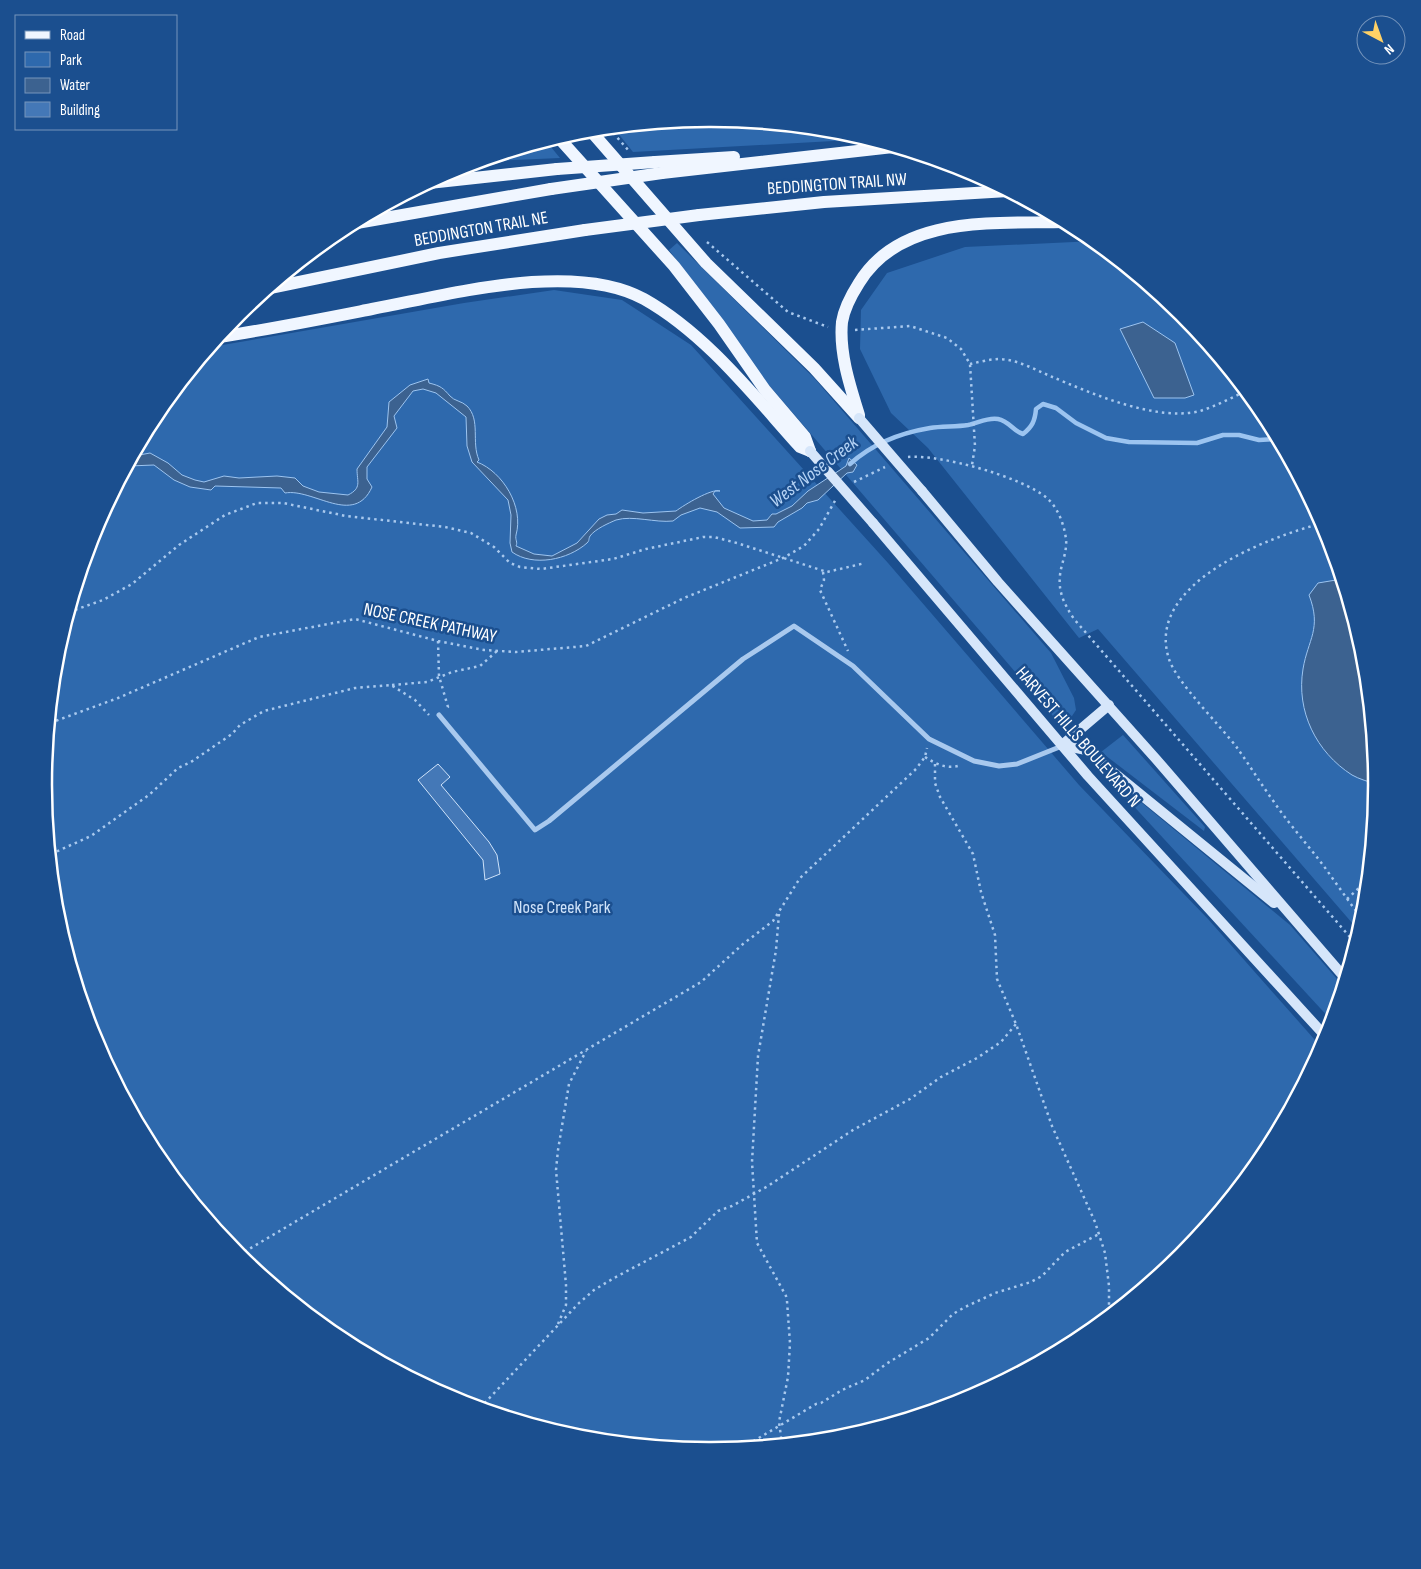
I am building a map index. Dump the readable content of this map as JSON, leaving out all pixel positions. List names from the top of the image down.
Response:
{
  "streets": {
    "main road": ["BEDDINGTON TRAIL NW", "BEDDINGTON TRAIL NE", "HARVEST HILLS BOULEVARD N"],
    "path": ["NOSE CREEK PATHWAY"]
  },
  "crossings": [
    ["BEDDINGTON TRAIL NW", "BEDDINGTON TRAIL NE"]
  ],
  "water": ["West Nose Creek"],
  "parks": ["Nose Creek Park"],
  "legend": [
    "Road",
    "Park",
    "Water",
    "Building"
  ],
  "north": "bottom right"
}
